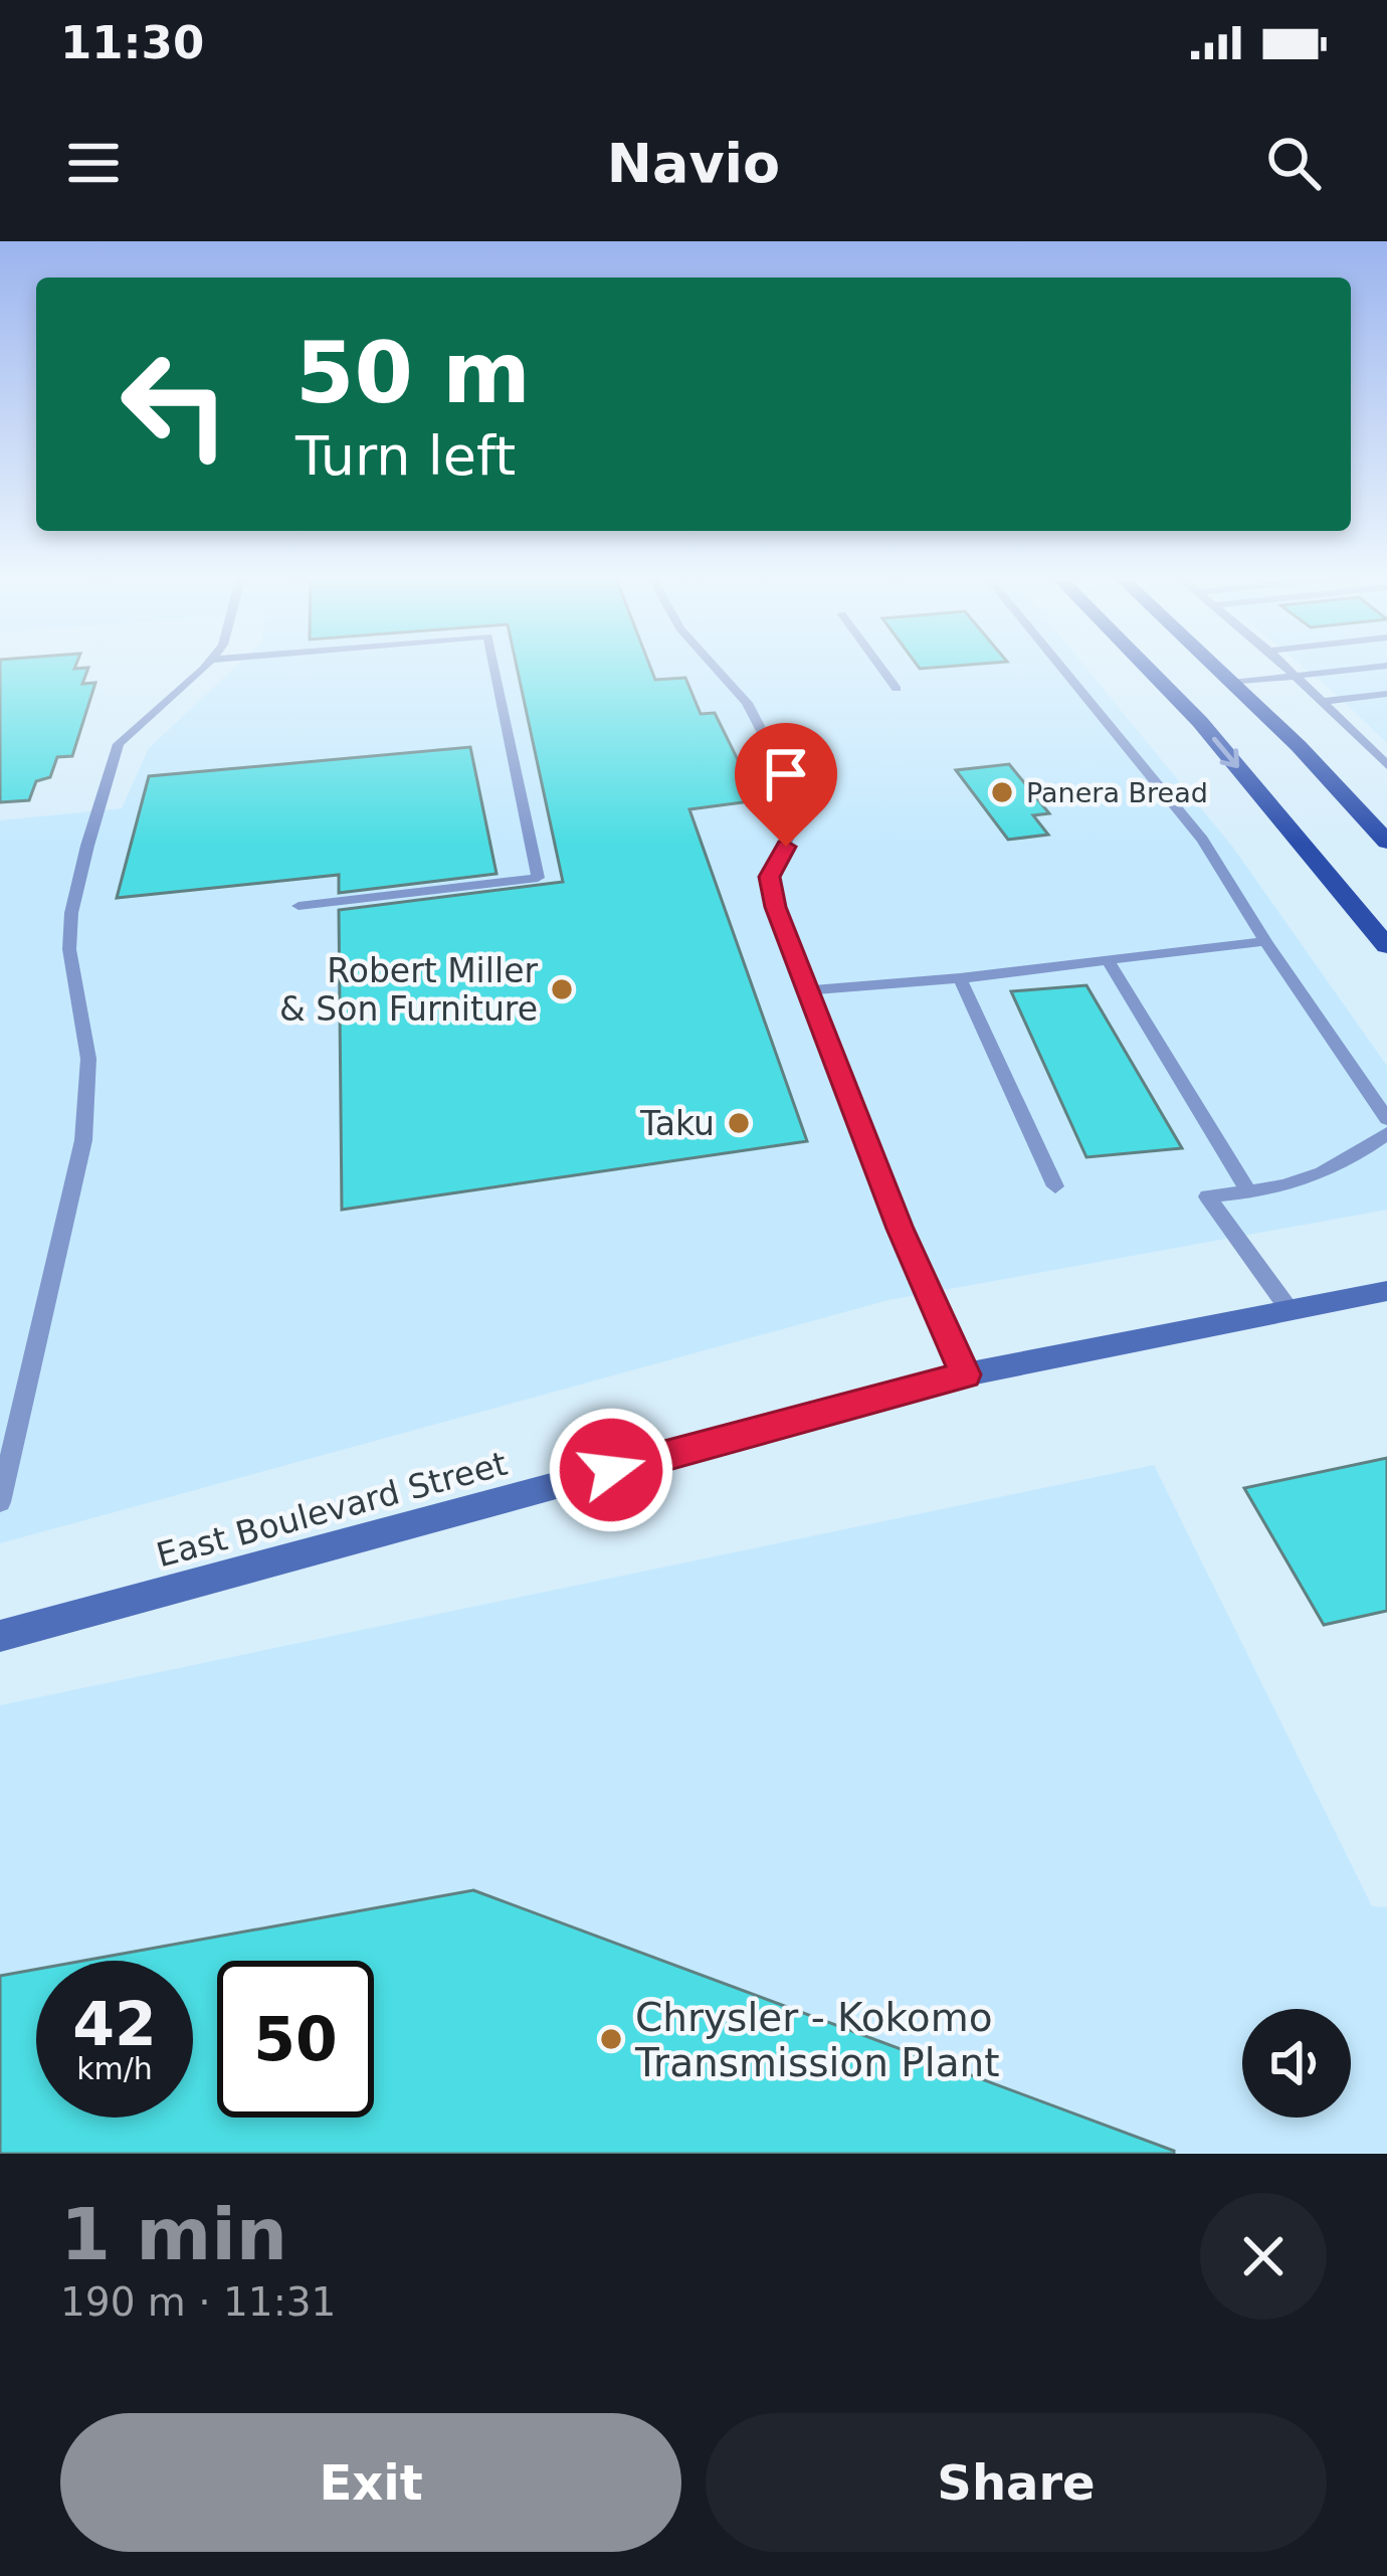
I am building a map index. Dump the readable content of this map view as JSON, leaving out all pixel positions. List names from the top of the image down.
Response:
{
  "streets": {
    "main road": ["East Boulevard Street"]
  },
  "places": [
    "Panera Bread",
    "Robert Miller & Son Furniture",
    "Taku",
    "Chrysler - Kokomo Transmission Plant"
  ],
  "page": {
    "status": "11:30",
    "header": "Navio",
    "turn": ["50 m", "Turn left"],
    "speed": "42 km/h",
    "limit": "50",
    "heading": ["1 min", "190 m · 11:31"],
    "buttons": ["Exit", "Share"]
  }
}
